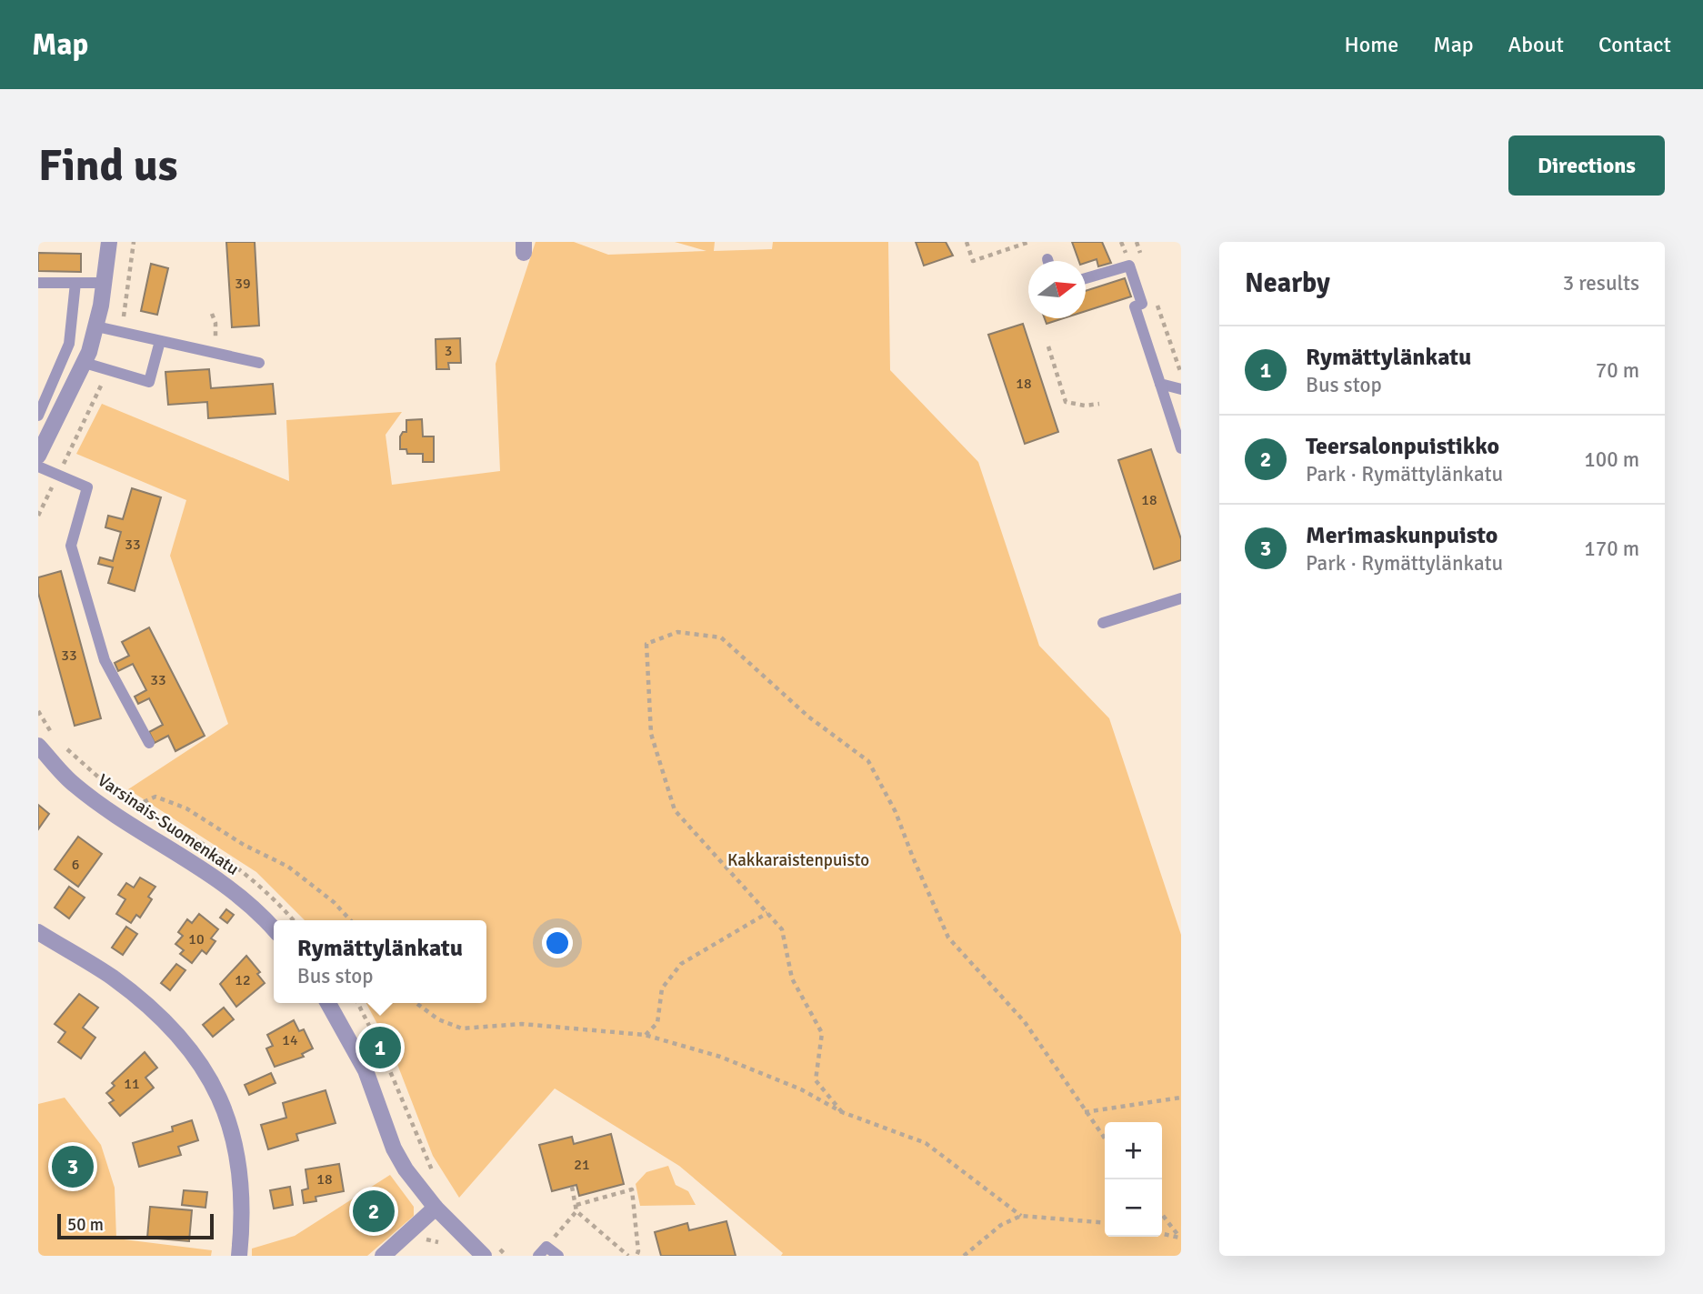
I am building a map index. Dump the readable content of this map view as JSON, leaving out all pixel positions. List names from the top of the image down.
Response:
{
  "streets": {
    "street": ["Varsinais-Suomenkatu"]
  },
  "parks": ["Kakkaraistenpuisto"],
  "house_numbers": [
    "39",
    "3",
    "18",
    "18",
    "33",
    "33",
    "33",
    "6",
    "10",
    "12",
    "14",
    "11",
    "21",
    "18"
  ],
  "scale_bar": "50 m",
  "north": "right",
  "page": {
    "header": "Map",
    "nav": [
      "Home",
      "Map",
      "About",
      "Contact"
    ],
    "buttons": "Directions",
    "title": "Find us",
    "heading": ["Nearby", "3 results"],
    "list": [
      {
        "mark": "1",
        "name": "Rymättylänkatu",
        "note": "Bus stop",
        "value": "70 m"
      },
      {
        "mark": "2",
        "name": "Teersalonpuistikko",
        "note": "Park · Rymättylänkatu",
        "value": "100 m"
      },
      {
        "mark": "3",
        "name": "Merimaskunpuisto",
        "note": "Park · Rymättylänkatu",
        "value": "170 m"
      }
    ],
    "popup": ["Rymättylänkatu", "Bus stop"],
    "pins": ["1", "3", "2"],
    "map_buttons": ["+", "−"],
    "scale": "50 m"
  }
}
